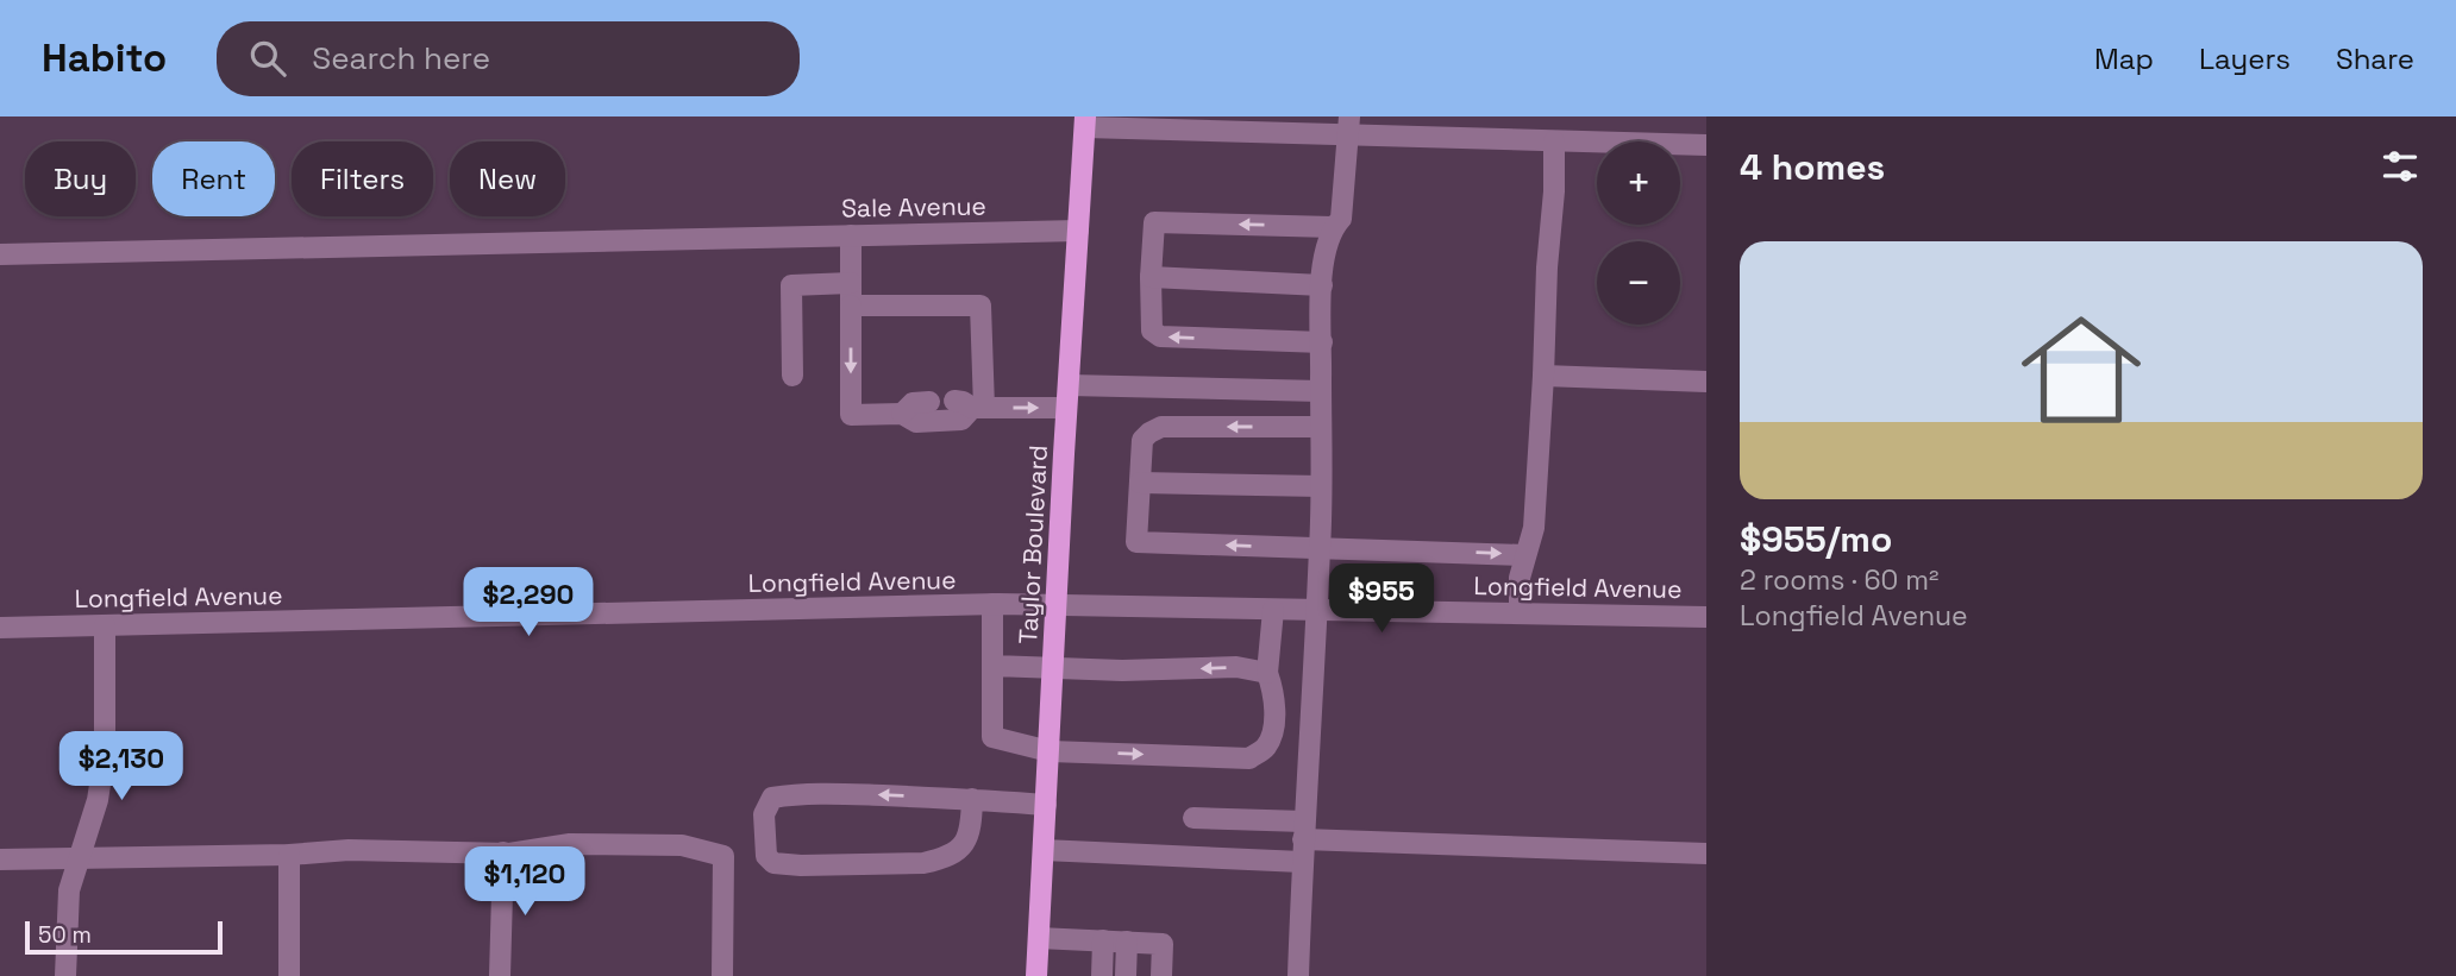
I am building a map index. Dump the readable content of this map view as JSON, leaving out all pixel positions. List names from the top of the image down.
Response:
{
  "streets": {
    "main road": ["Taylor Boulevard"],
    "street": ["Sale Avenue", "Longfield Avenue"]
  },
  "crossings": [
    ["Sale Avenue", "Taylor Boulevard"],
    ["Taylor Boulevard", "Longfield Avenue"]
  ],
  "scale_bar": "50 m",
  "page": {
    "header": "Habito",
    "search": "Search here",
    "nav": ["Map", "Layers", "Share"],
    "heading": "4 homes",
    "map_buttons": ["+", "−"],
    "chip": [
      "Buy",
      "Rent",
      "Filters",
      "New"
    ],
    "list": [
      {
        "name": "$955/mo",
        "note": "2 rooms · 60 m² · Longfield Avenue"
      }
    ],
    "price": [
      "$955",
      "$2,290",
      "$2,130",
      "$1,120"
    ],
    "scale": "50 m"
  }
}
